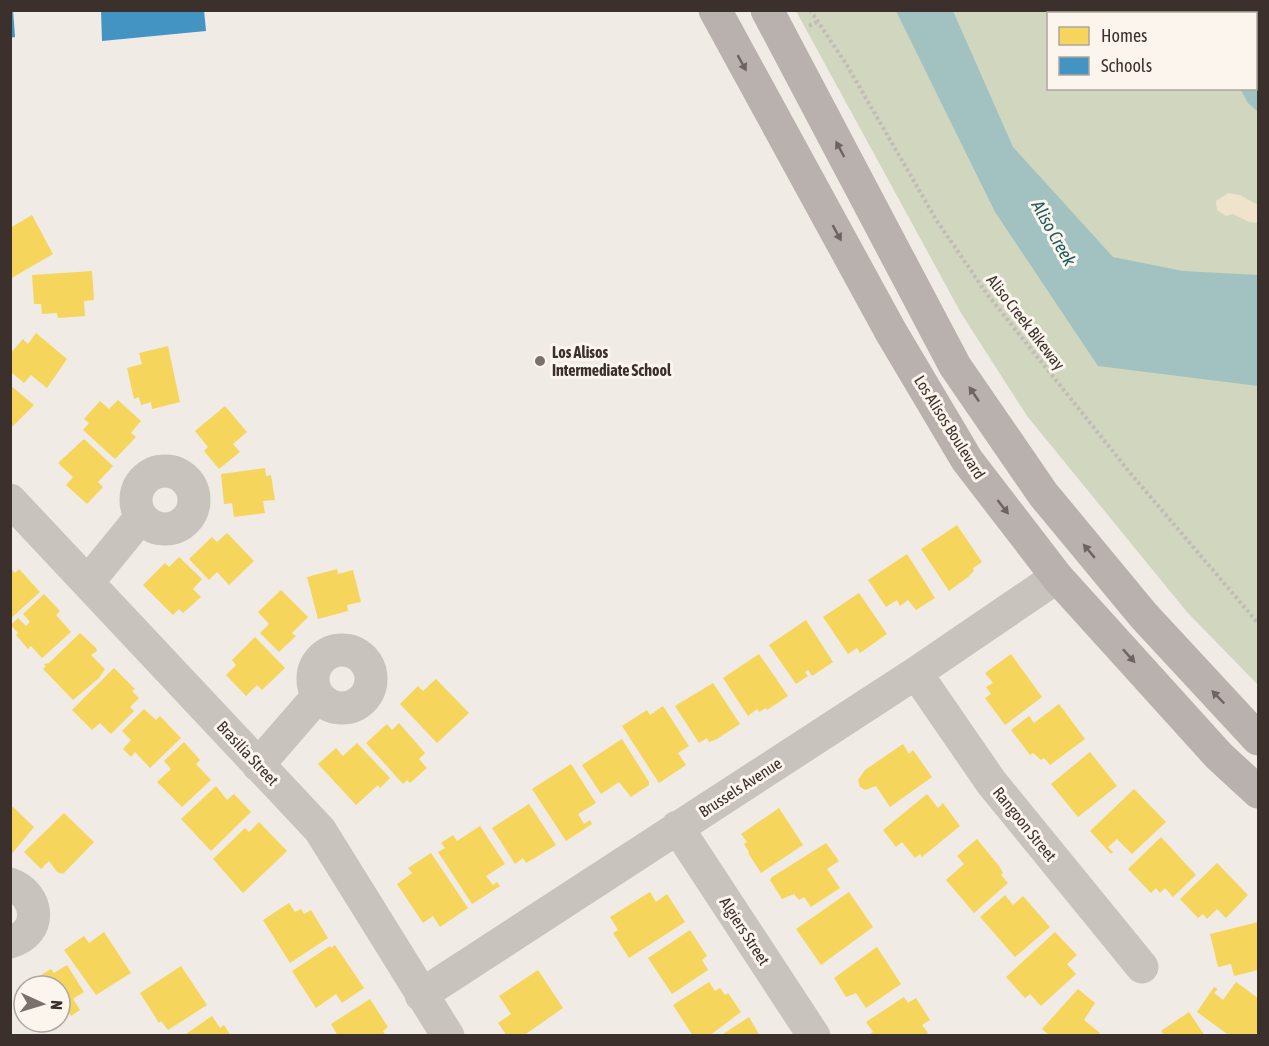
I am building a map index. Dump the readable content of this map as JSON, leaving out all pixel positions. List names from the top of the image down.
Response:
{
  "streets": {
    "main road": ["Los Alisos Boulevard"],
    "street": [
      "Brasilia Street",
      "Brussels Avenue",
      "Rangoon Street",
      "Algiers Street"
    ],
    "path": ["Aliso Creek Bikeway"]
  },
  "crossings": [
    ["Los Alisos Boulevard", "Brussels Avenue"],
    ["Brasilia Street", "Brussels Avenue"],
    ["Brussels Avenue", "Rangoon Street"],
    ["Brussels Avenue", "Algiers Street"]
  ],
  "water": ["Aliso Creek"],
  "places": ["Los Alisos Intermediate School"],
  "legend": ["Homes", "Schools"],
  "north": "right"
}
